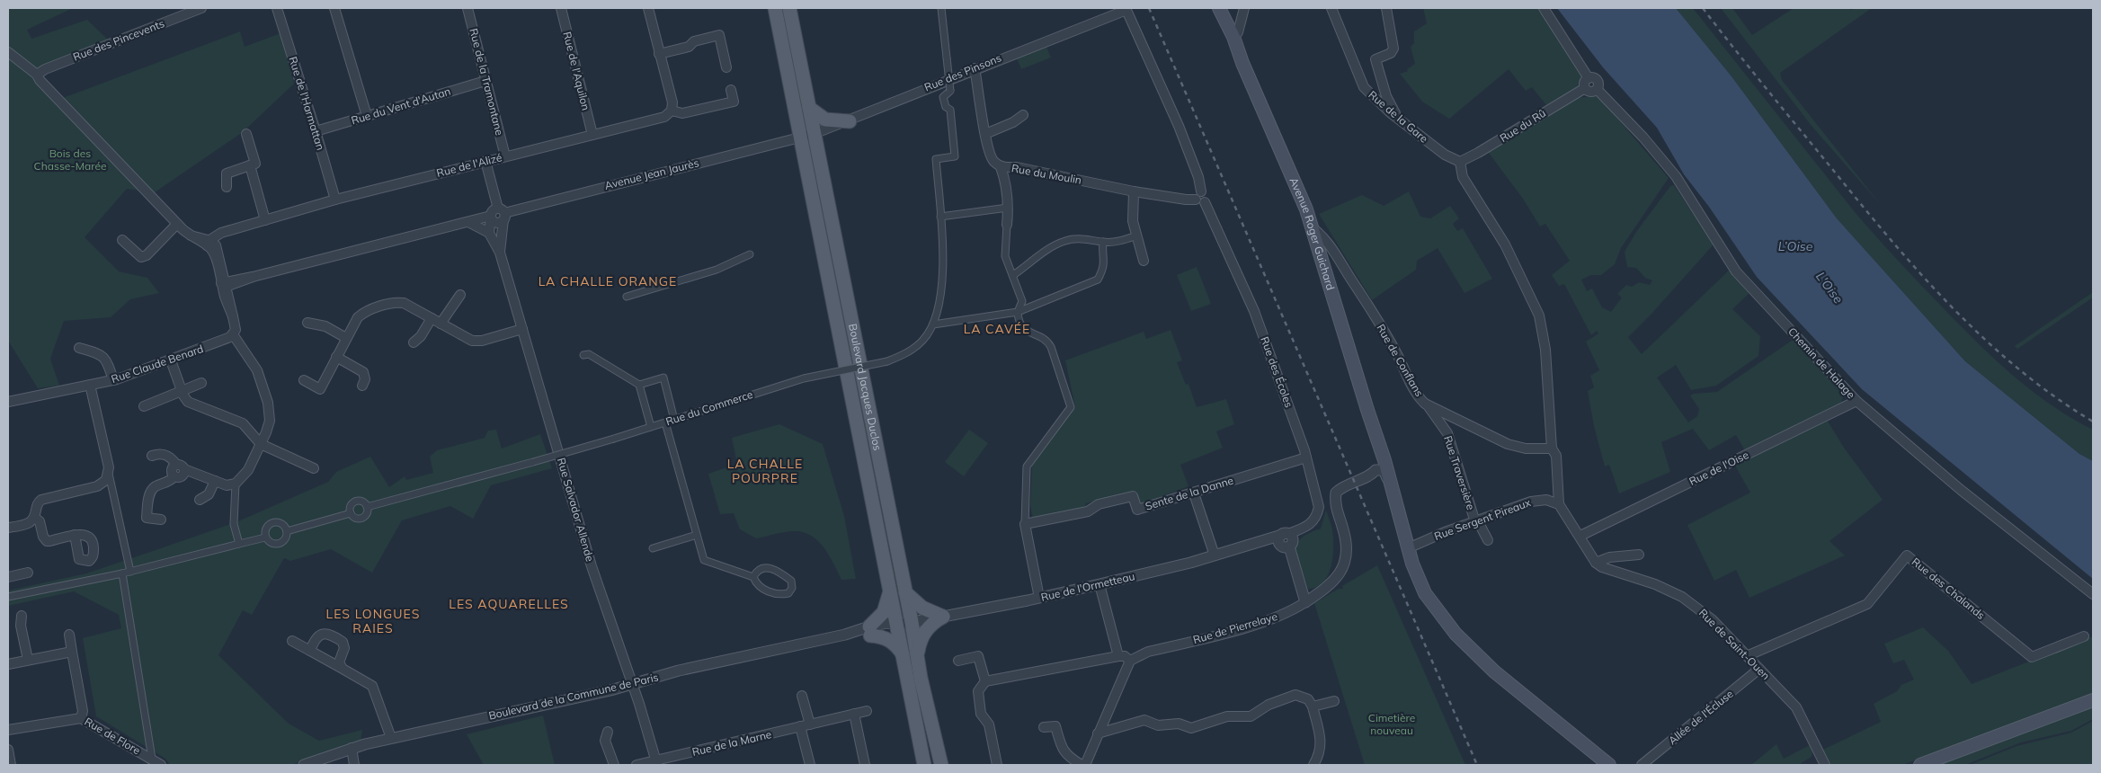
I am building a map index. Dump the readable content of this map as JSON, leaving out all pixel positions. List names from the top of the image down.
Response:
{
  "streets": {
    "main road": ["Avenue Roger Guichard", "Boulevard Jacques Duclos"],
    "street": [
      "Rue des Pincevents",
      "Rue de l'Aquilon",
      "Rue des Pinsons",
      "Rue de la Tramontane",
      "Rue de l'Harmattan",
      "Rue du Vent d'Autan",
      "Rue de la Gare",
      "Rue du Rû",
      "Rue de l'Alizé",
      "Avenue Jean Jaurès",
      "Rue du Moulin",
      "Rue de Conflans",
      "Chemin de Halage",
      "Rue Claude Benard",
      "Rue des Écoles",
      "Rue du Commerce",
      "Rue de l'Oise",
      "Rue Traversière",
      "Sente de la Danne",
      "Rue Salvador Allende",
      "Rue Sergent Pireaux",
      "Rue de l'Ormetteau",
      "Rue des Chalands",
      "Rue de Pierrelaye",
      "Rue de Saint-Ouen",
      "Boulevard de la Commune de Paris",
      "Allée de l'Écluse",
      "Rue de Flore",
      "Rue de la Marne"
    ]
  },
  "crossings": [
    ["Rue de l'Aquilon", "Rue de l'Alizé"],
    ["Rue des Pinsons", "Avenue Jean Jaurès"],
    ["Rue des Pinsons", "Rue du Moulin"],
    ["Rue des Pinsons", "Rue des Écoles"],
    ["Rue des Pinsons", "Boulevard Jacques Duclos"],
    ["Rue de la Tramontane", "Rue du Vent d'Autan"],
    ["Rue de la Tramontane", "Rue de l'Alizé"],
    ["Rue de l'Harmattan", "Rue du Vent d'Autan"],
    ["Rue de l'Harmattan", "Rue de l'Alizé"],
    ["Rue de la Gare", "Rue du Rû"],
    ["Rue du Rû", "Chemin de Halage"],
    ["Avenue Jean Jaurès", "Boulevard Jacques Duclos"],
    ["Avenue Jean Jaurès", "Rue Salvador Allende"],
    ["Rue du Moulin", "Rue des Écoles"],
    ["Avenue Roger Guichard", "Rue de Conflans"],
    ["Avenue Roger Guichard", "Rue Sergent Pireaux"],
    ["Avenue Roger Guichard", "Rue de Pierrelaye"],
    ["Rue de Conflans", "Rue Traversière"],
    ["Chemin de Halage", "Rue de l'Oise"],
    ["Rue des Écoles", "Sente de la Danne"],
    ["Rue des Écoles", "Rue de l'Ormetteau"],
    ["Boulevard Jacques Duclos", "Rue de l'Ormetteau"],
    ["Boulevard Jacques Duclos", "Boulevard de la Commune de Paris"],
    ["Rue Traversière", "Rue Sergent Pireaux"],
    ["Sente de la Danne", "Rue de l'Ormetteau"],
    ["Rue Salvador Allende", "Boulevard de la Commune de Paris"],
    ["Rue Salvador Allende", "Rue de la Marne"],
    ["Rue de l'Ormetteau", "Boulevard de la Commune de Paris"],
    ["Rue des Chalands", "Rue de Saint-Ouen"],
    ["Rue de Saint-Ouen", "Allée de l'Écluse"]
  ],
  "districts": [
    "LA CHALLE ORANGE",
    "LA CAVÉE",
    "LA CHALLE POURPRE",
    "LES AQUARELLES",
    "LES LONGUES RAIES"
  ],
  "water": ["L’Oise", "L'Oise"],
  "parks": ["Bois des Chasse-Marée", "Cimetière nouveau"]
}
